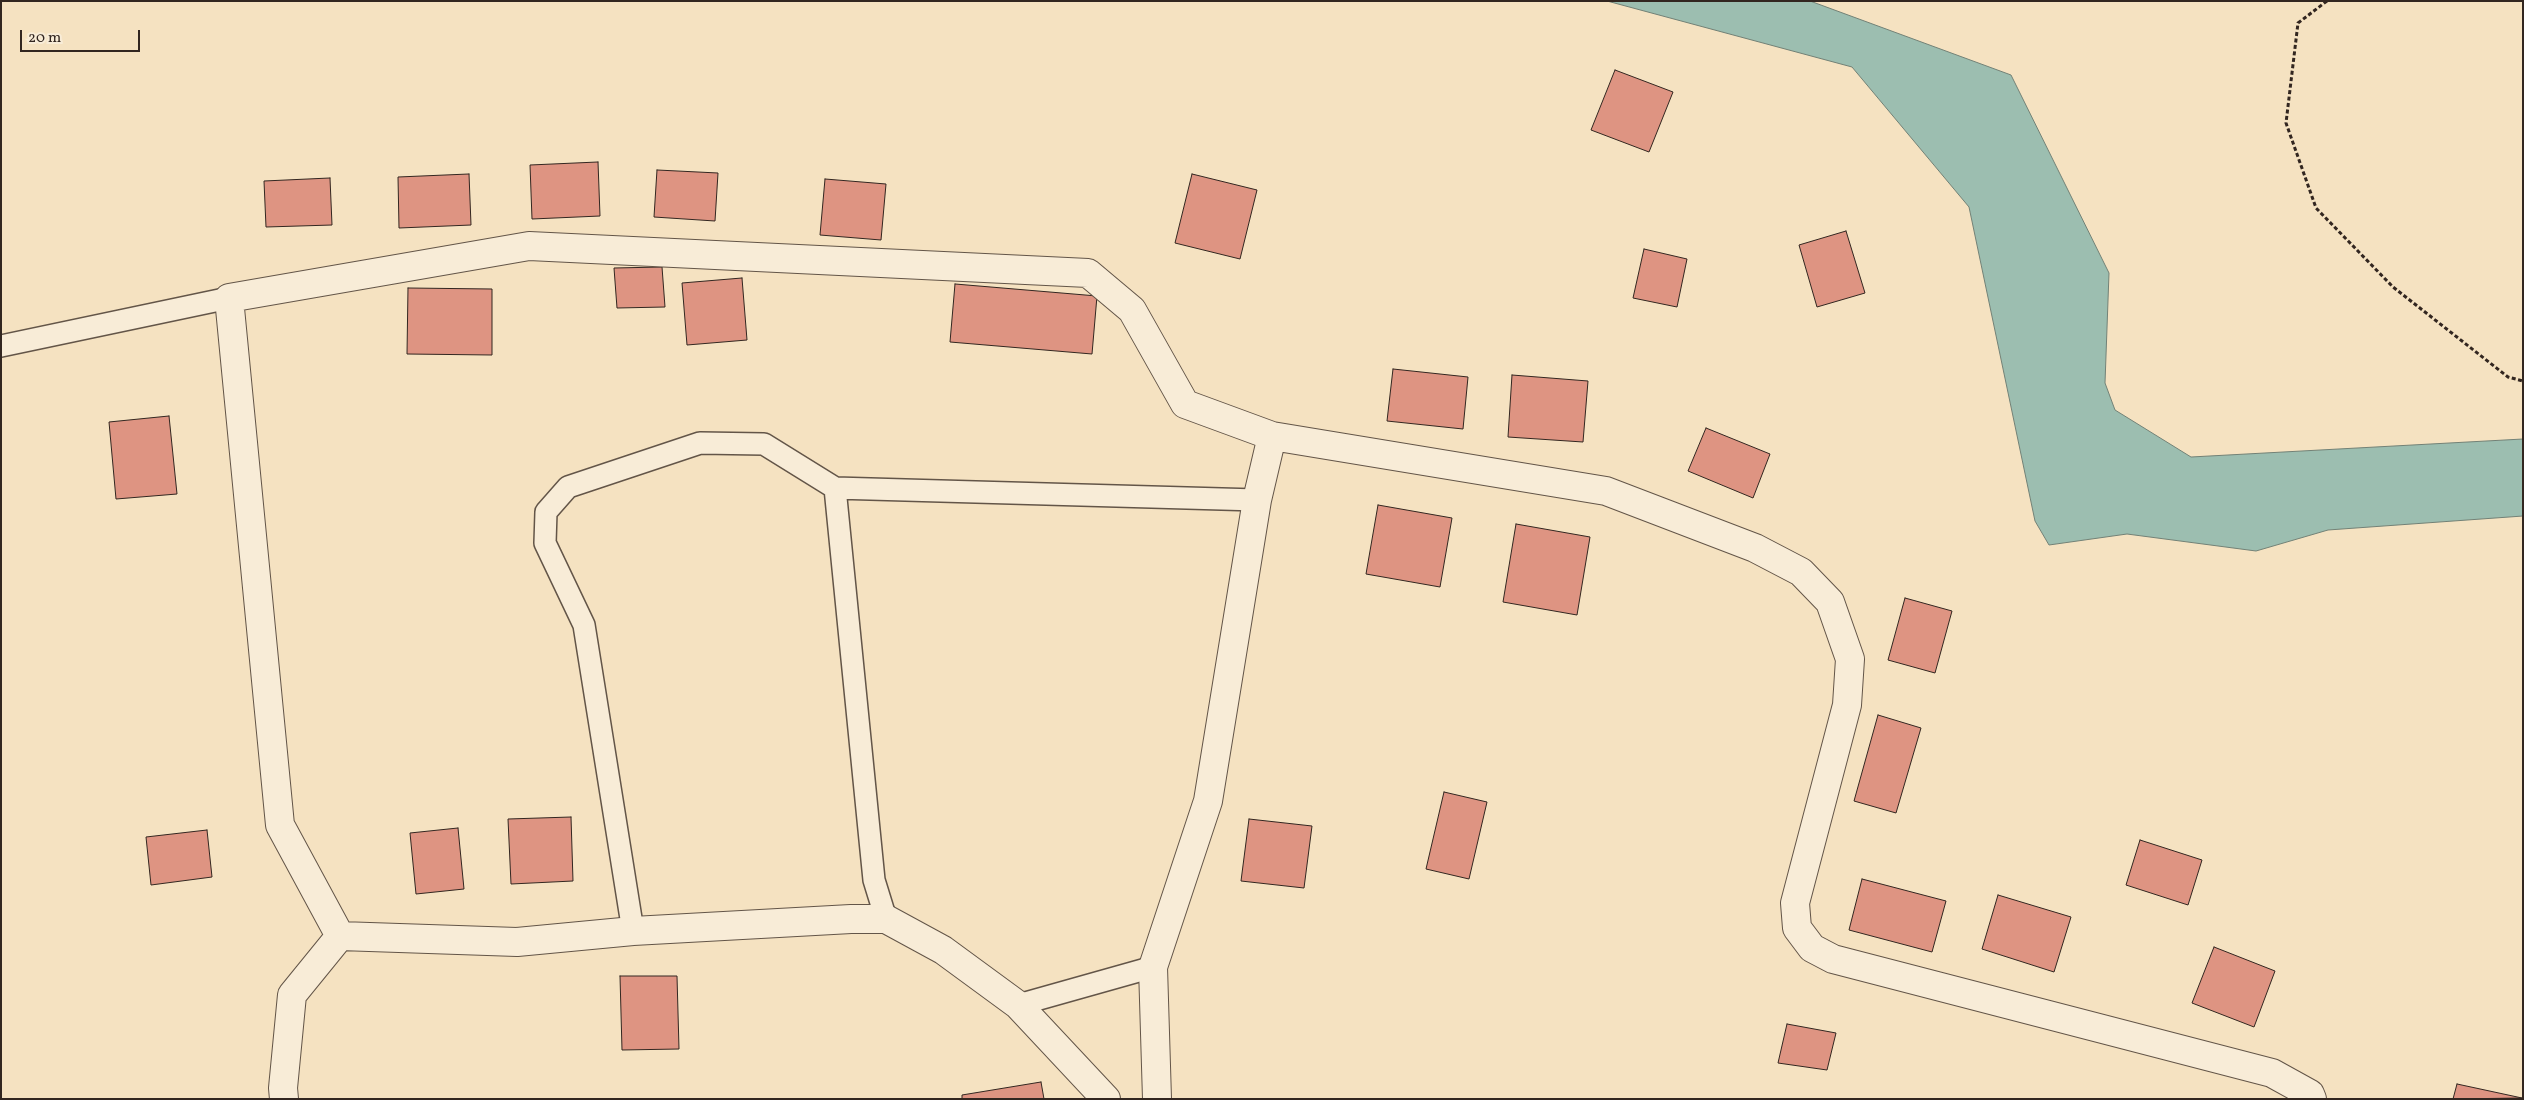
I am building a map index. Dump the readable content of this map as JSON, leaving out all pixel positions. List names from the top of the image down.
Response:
{
  "scale_bar": "20 m"
}
